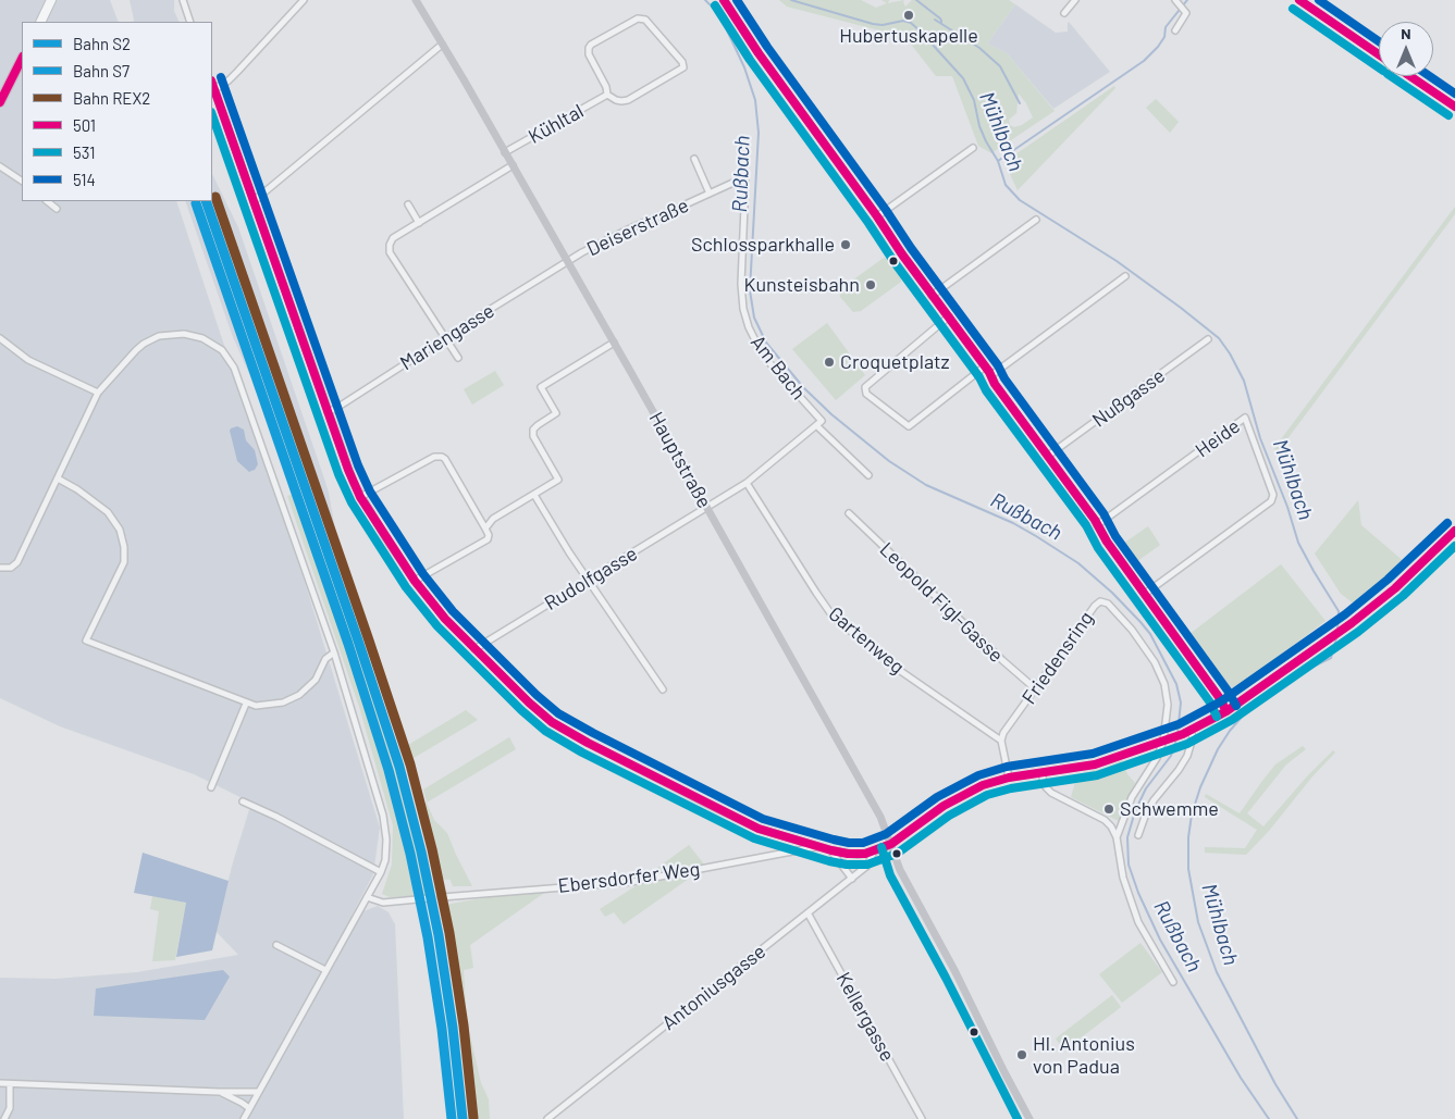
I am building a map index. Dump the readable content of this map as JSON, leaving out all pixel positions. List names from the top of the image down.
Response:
{
  "streets": {
    "main road": ["Hauptstraße"],
    "street": [
      "Kühltal",
      "Deiserstraße",
      "Mariengasse",
      "Am Bach",
      "Nußgasse",
      "Heide",
      "Rudolfgasse",
      "Leopold Figl-Gasse",
      "Gartenweg",
      "Friedensring",
      "Ebersdorfer Weg",
      "Antoniusgasse",
      "Kellergasse"
    ]
  },
  "crossings": [
    ["Kühltal", "Hauptstraße"],
    ["Deiserstraße", "Mariengasse"],
    ["Deiserstraße", "Am Bach"],
    ["Deiserstraße", "Hauptstraße"],
    ["Mariengasse", "Hauptstraße"],
    ["Am Bach", "Rudolfgasse"],
    ["Hauptstraße", "Rudolfgasse"],
    ["Rudolfgasse", "Gartenweg"],
    ["Leopold Figl-Gasse", "Friedensring"],
    ["Gartenweg", "Friedensring"],
    ["Antoniusgasse", "Kellergasse"]
  ],
  "water": ["Mühlbach", "Rußbach"],
  "places": [
    "Hubertuskapelle",
    "Schlossparkhalle",
    "Kunsteisbahn",
    "Croquetplatz",
    "Schwemme",
    "Hl. Antonius von Padua"
  ],
  "lines": [
    "transit line 501",
    "transit line 514",
    "transit line 531",
    "rail line REX2",
    "rail line S2",
    "rail line S7"
  ],
  "legend": [
    "Bahn S2",
    "Bahn S7",
    "Bahn REX2",
    "501",
    "531",
    "514"
  ],
  "north": "top"
}
